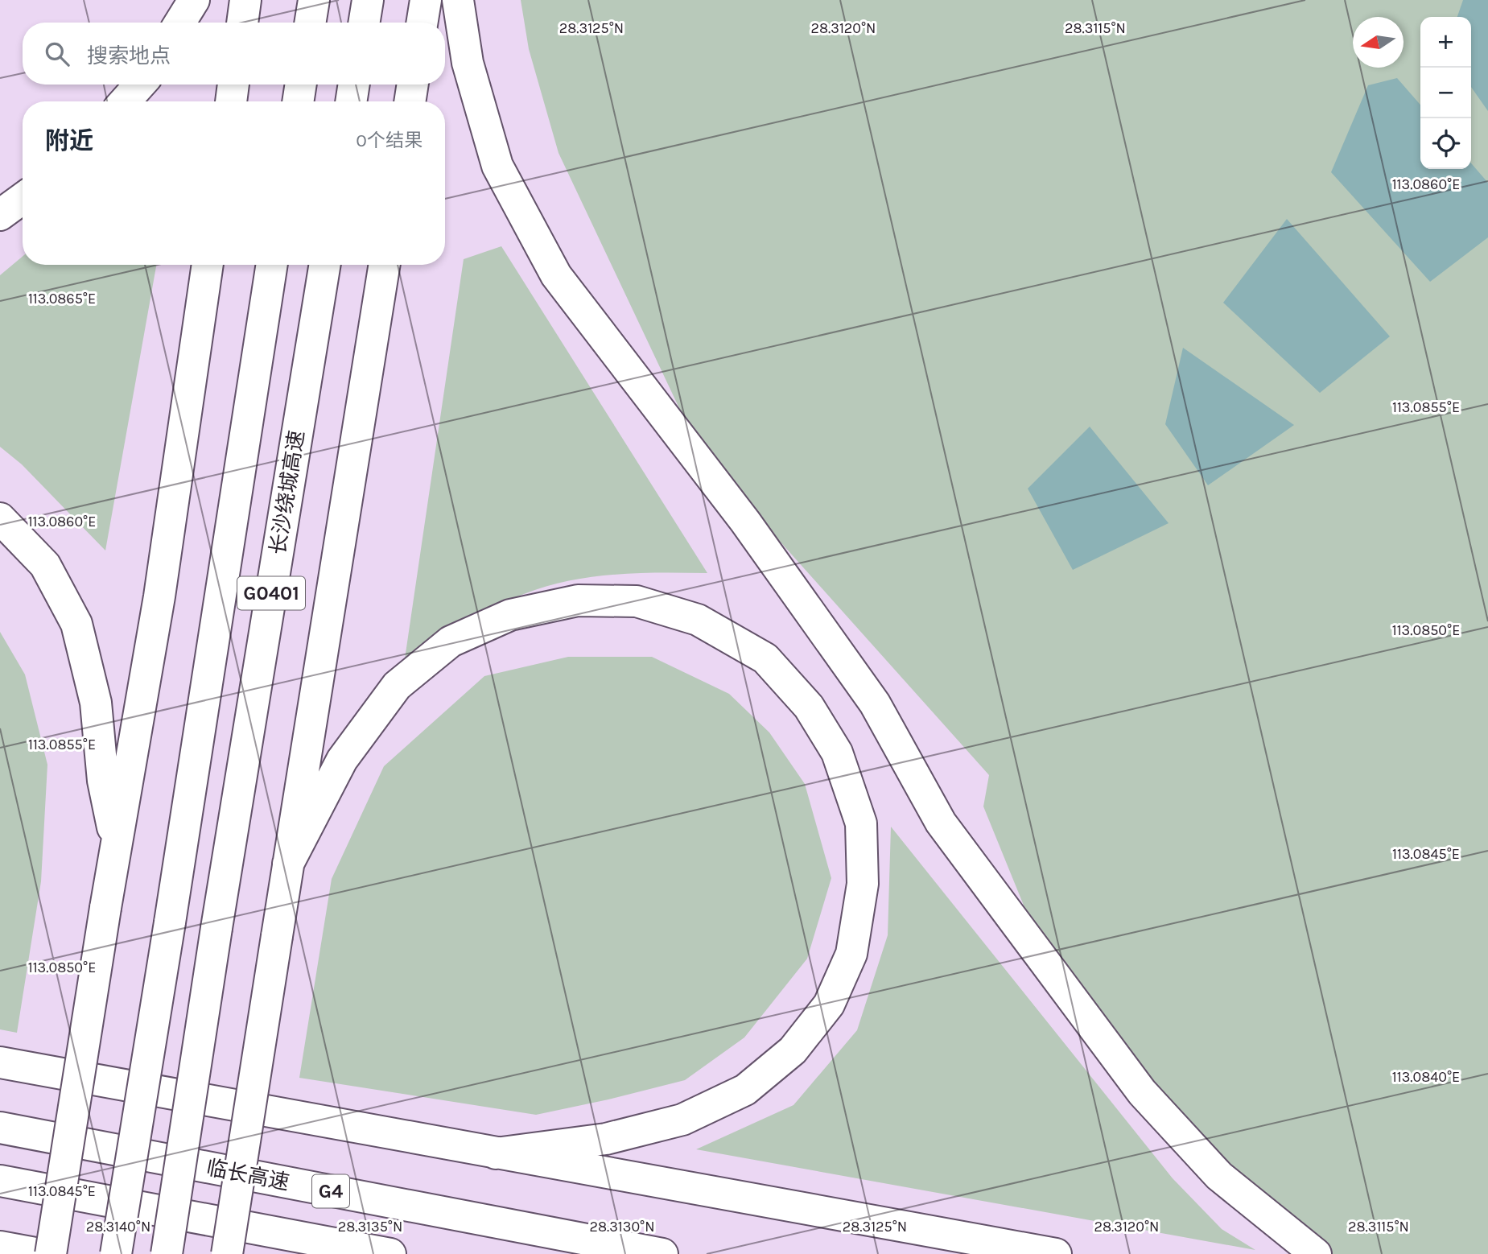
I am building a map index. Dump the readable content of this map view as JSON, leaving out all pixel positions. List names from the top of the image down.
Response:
{
  "streets": {
    "highway": [
      "长沙绕城高速",
      "G0401",
      "临长高速",
      "G4"
    ]
  },
  "north": "left",
  "page": {
    "map_buttons": ["+", "−"],
    "search": "搜索地点",
    "heading": ["附近", "0个结果"]
  },
  "coordinates": [
    "28.3125°N",
    "28.3120°N",
    "28.3115°N",
    "113.0860°E",
    "113.0865°E",
    "113.0855°E",
    "113.0850°E",
    "113.0845°E",
    "113.0840°E",
    "28.3140°N",
    "28.3135°N",
    "28.3130°N"
  ]
}
